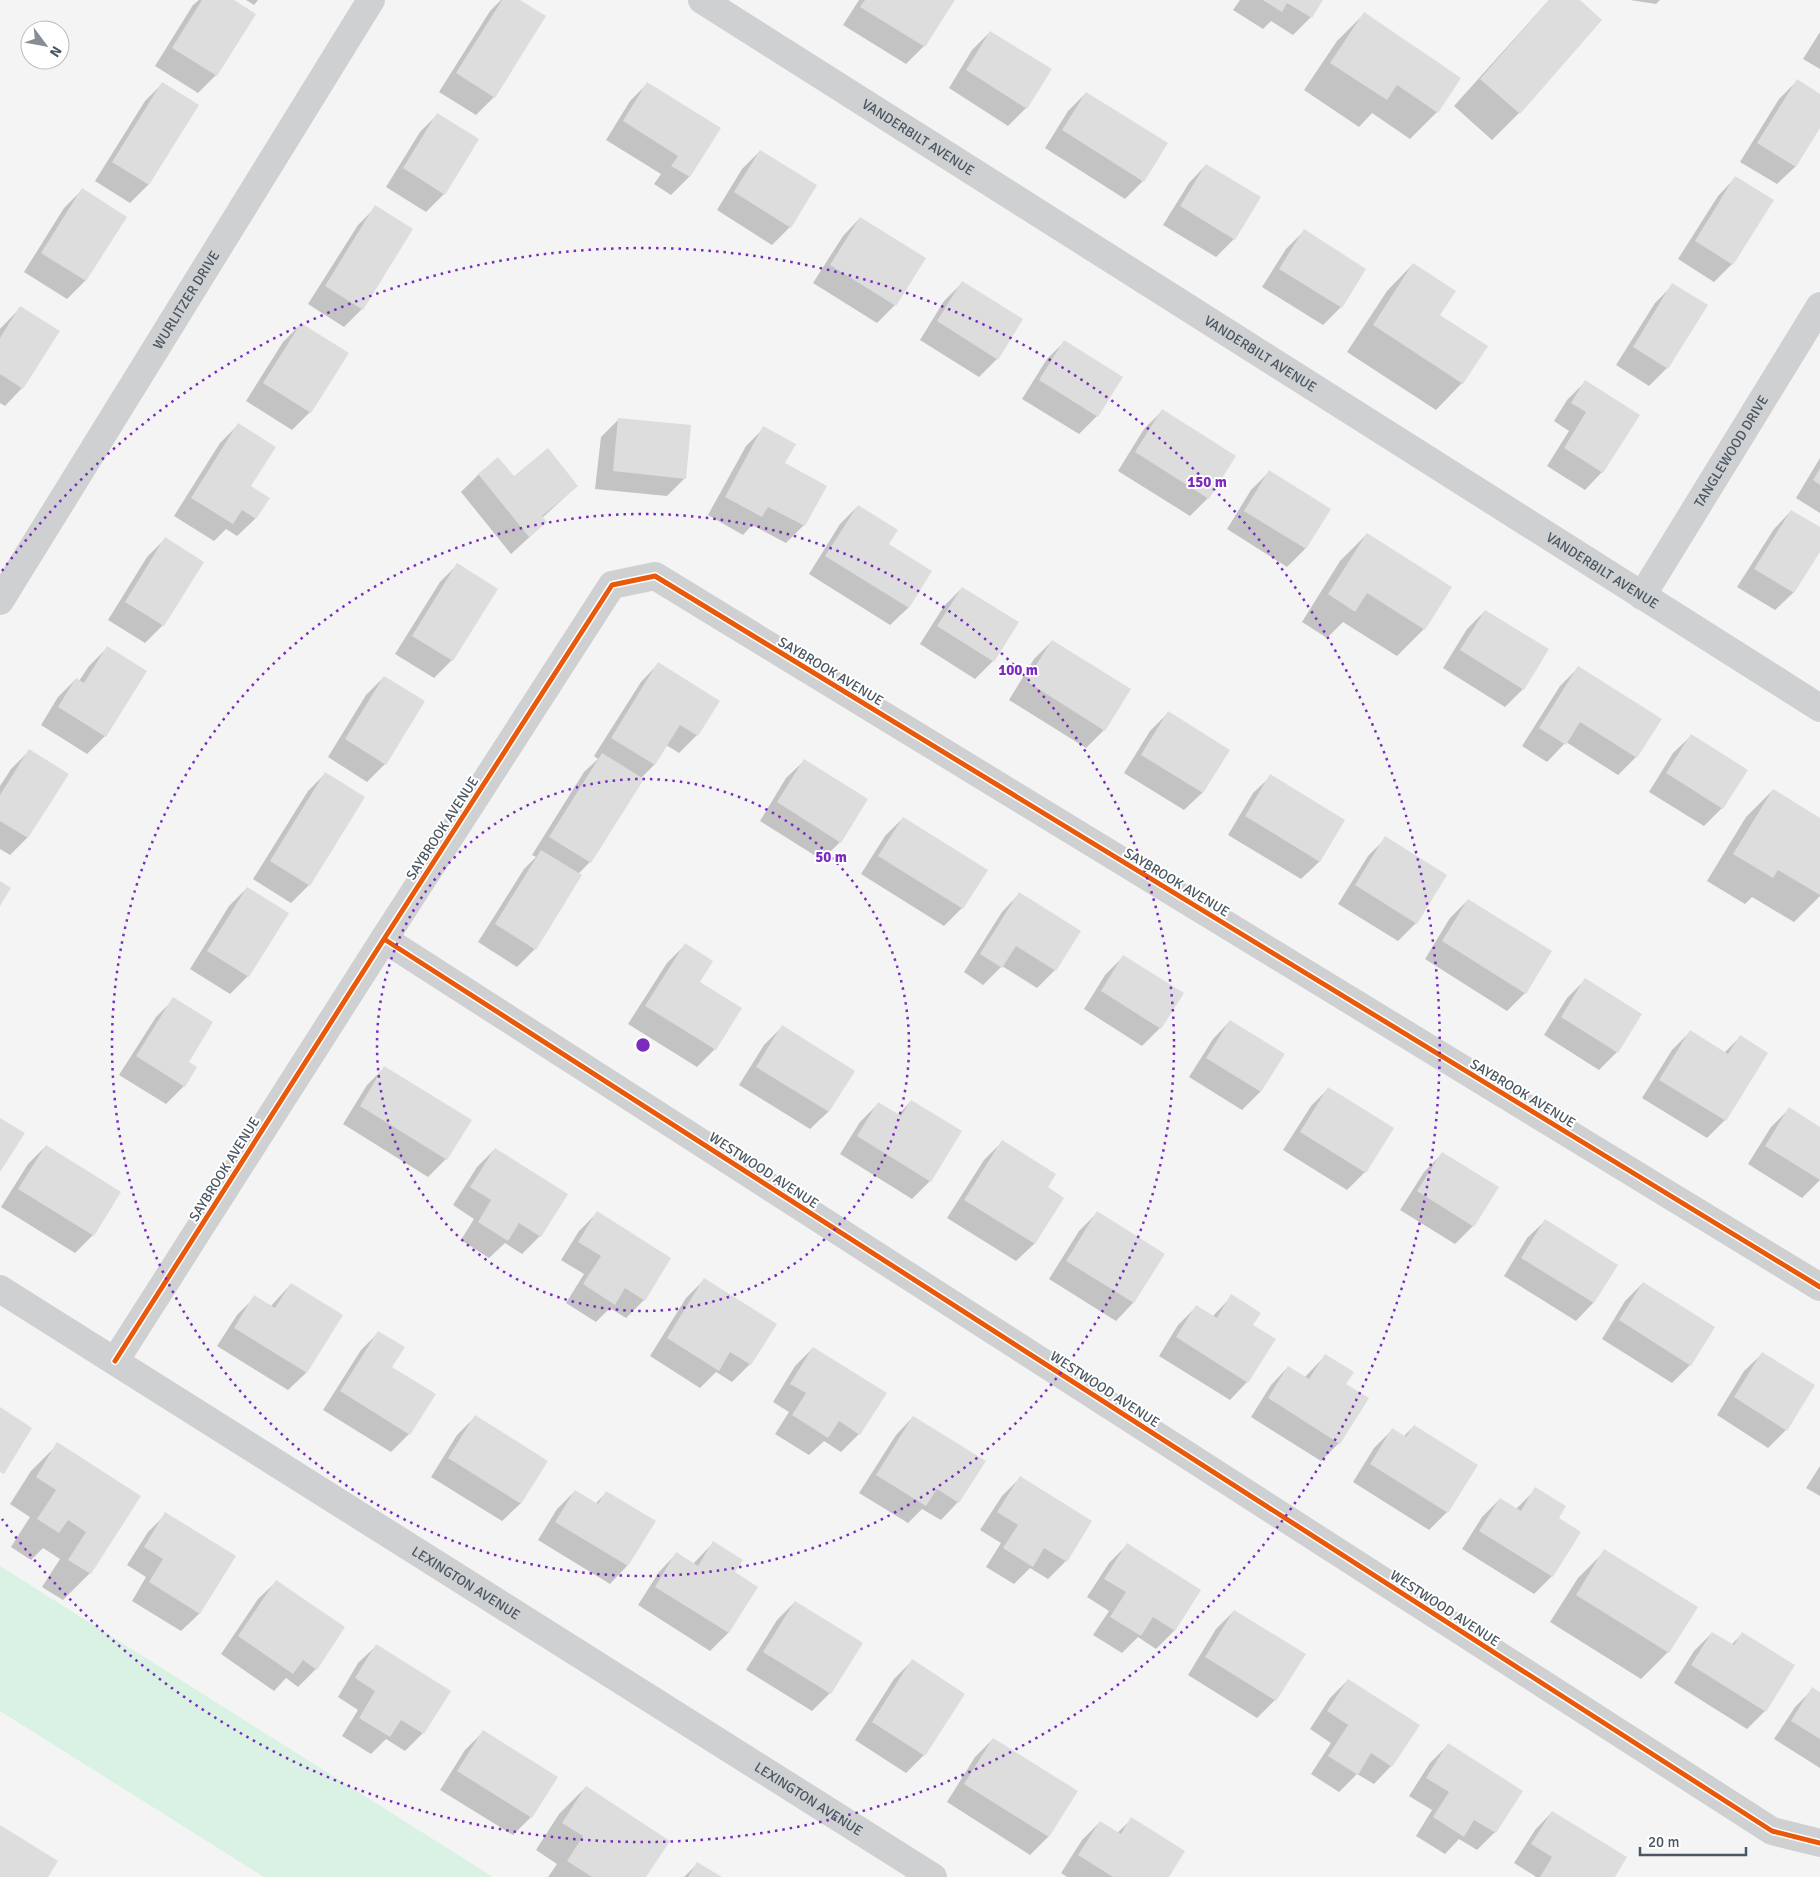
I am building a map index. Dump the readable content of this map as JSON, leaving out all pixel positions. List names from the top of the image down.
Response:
{
  "streets": {
    "street": [
      "VANDERBILT AVENUE",
      "WURLITZER DRIVE",
      "TANGLEWOOD DRIVE",
      "SAYBROOK AVENUE",
      "WESTWOOD AVENUE",
      "LEXINGTON AVENUE"
    ]
  },
  "crossings": [
    ["VANDERBILT AVENUE", "TANGLEWOOD DRIVE"],
    ["SAYBROOK AVENUE", "WESTWOOD AVENUE"],
    ["SAYBROOK AVENUE", "LEXINGTON AVENUE"]
  ],
  "scale_bar": "20 m",
  "north": "bottom right",
  "rings": ["150 m", "100 m", "50 m"]
}
